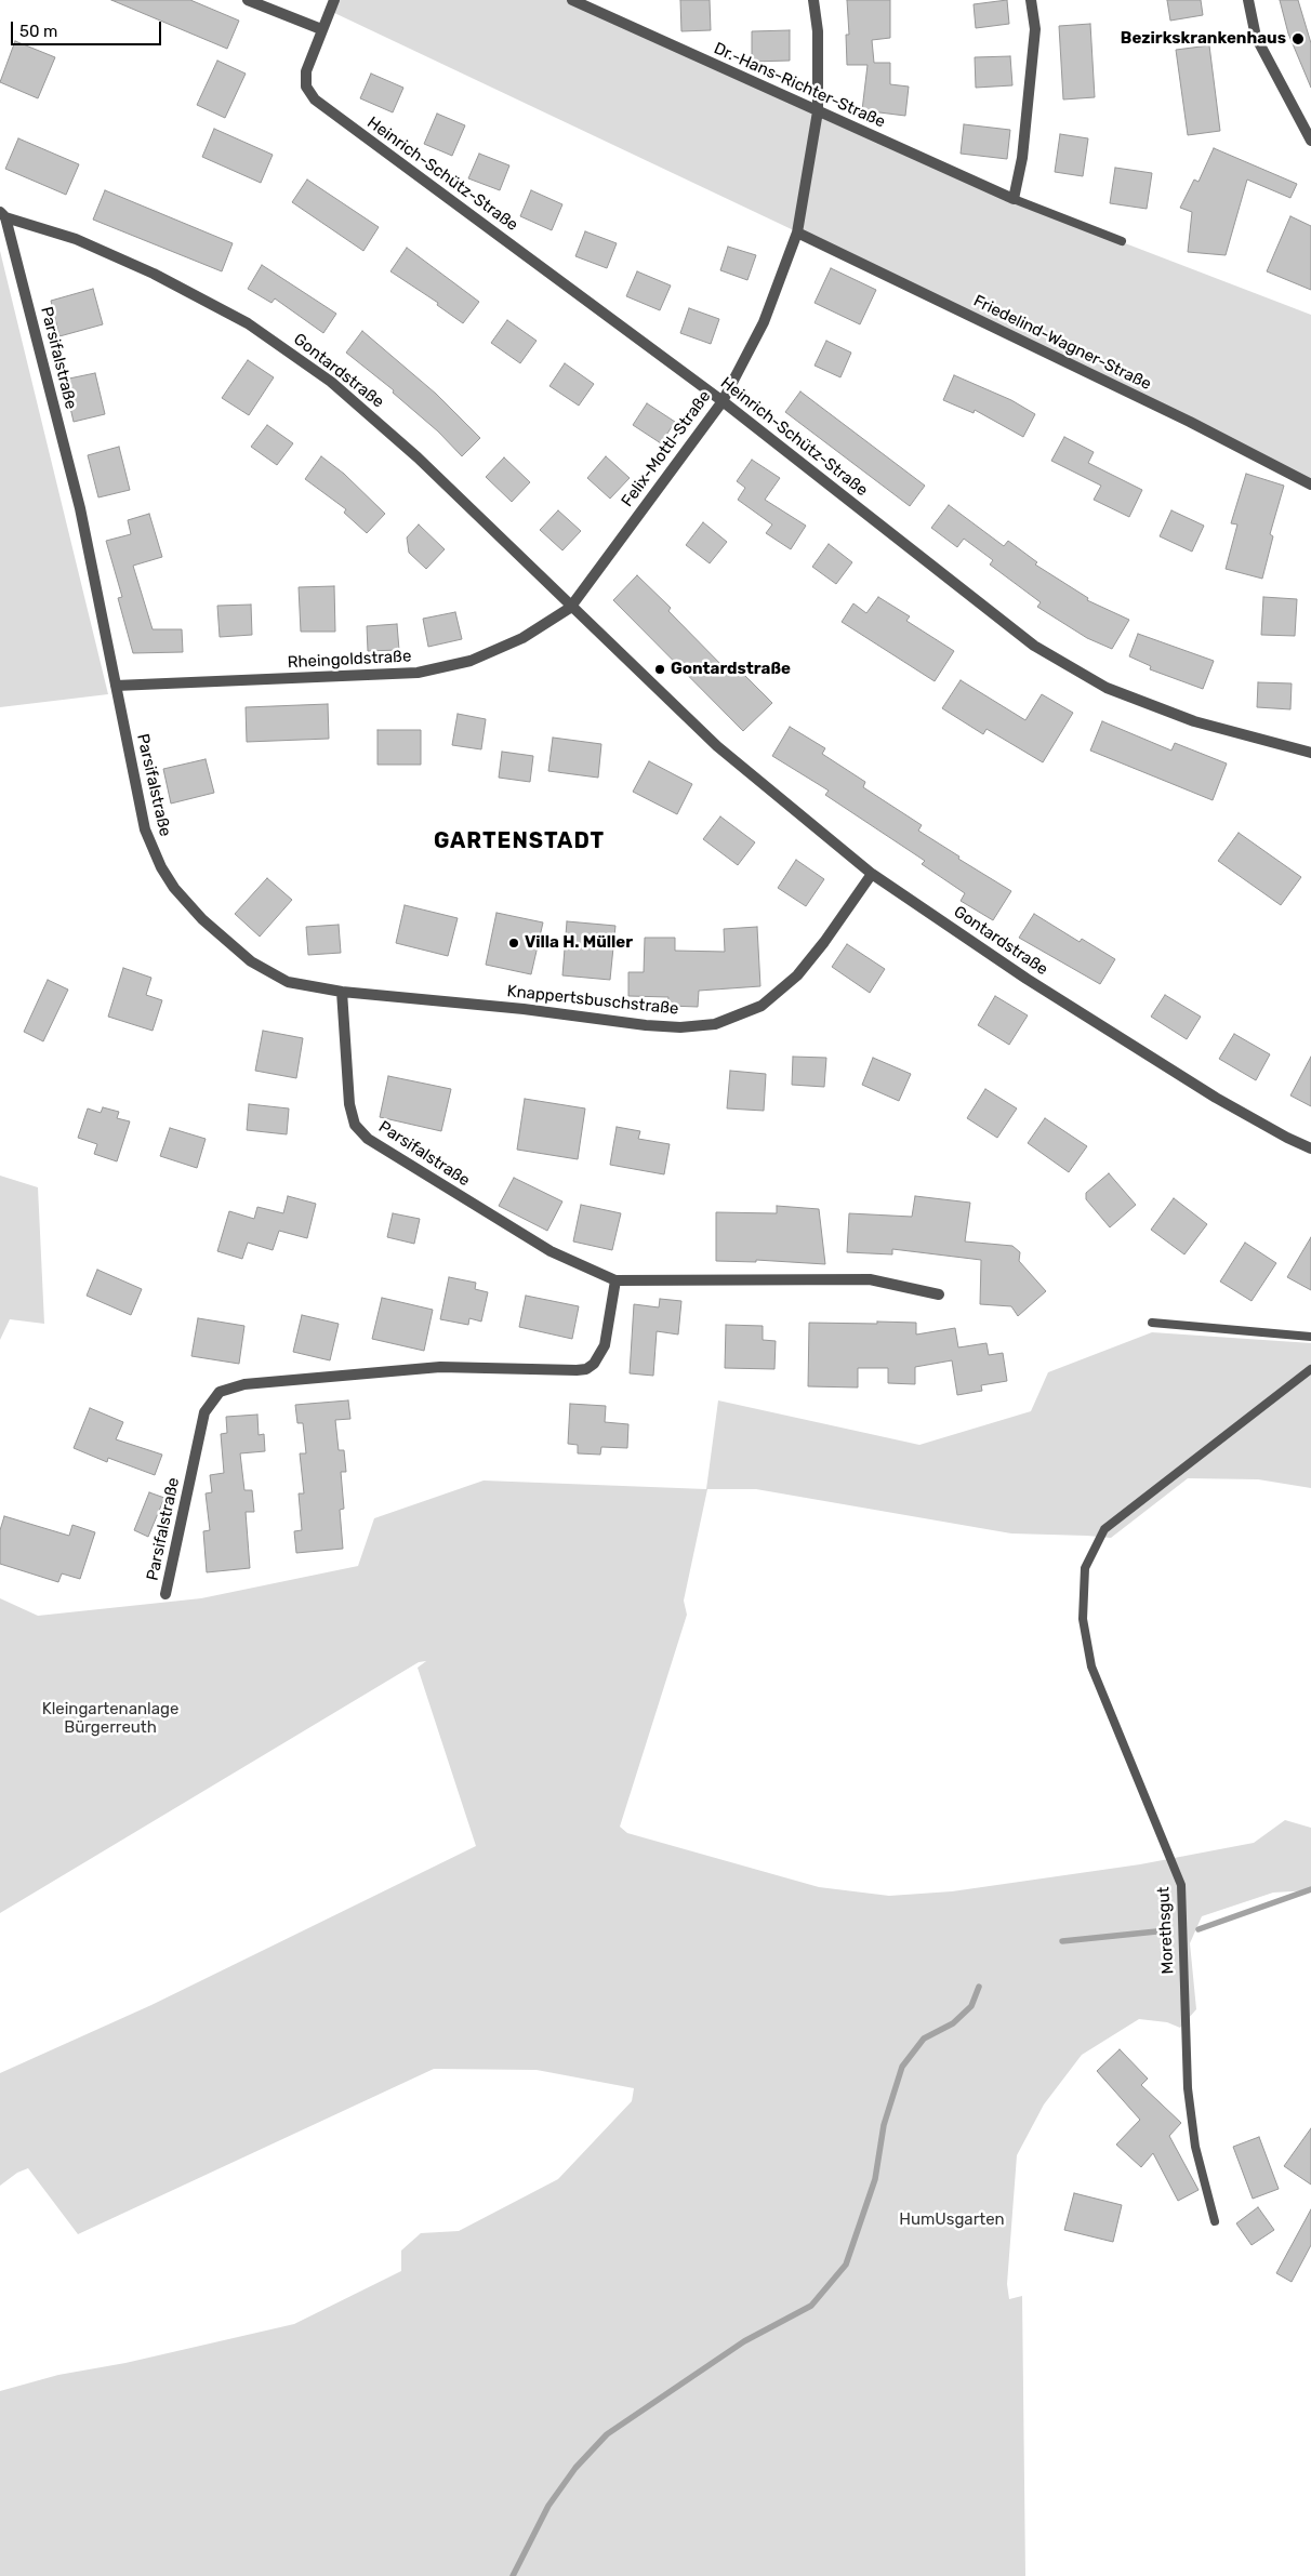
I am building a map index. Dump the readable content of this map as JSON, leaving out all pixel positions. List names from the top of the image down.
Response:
{
  "streets": {
    "street": [
      "Dr.-Hans-Richter-Straße",
      "Heinrich-Schütz-Straße",
      "Friedelind-Wagner-Straße",
      "Parsifalstraße",
      "Gontardstraße",
      "Felix-Mottl-Straße",
      "Rheingoldstraße",
      "Knappertsbuschstraße"
    ],
    "lane": ["Morethsgut"]
  },
  "crossings": [
    ["Dr.-Hans-Richter-Straße", "Felix-Mottl-Straße"],
    ["Heinrich-Schütz-Straße", "Felix-Mottl-Straße"],
    ["Friedelind-Wagner-Straße", "Felix-Mottl-Straße"],
    ["Parsifalstraße", "Gontardstraße"],
    ["Parsifalstraße", "Rheingoldstraße"],
    ["Parsifalstraße", "Knappertsbuschstraße"],
    ["Gontardstraße", "Felix-Mottl-Straße"],
    ["Gontardstraße", "Rheingoldstraße"],
    ["Gontardstraße", "Knappertsbuschstraße"],
    ["Felix-Mottl-Straße", "Rheingoldstraße"]
  ],
  "districts": ["GARTENSTADT"],
  "parks": ["Kleingartenanlage Bürgerreuth", "HumUsgarten"],
  "places": ["Bezirkskrankenhaus", "Gontardstraße", "Villa H. Müller"],
  "scale_bar": "50 m"
}
